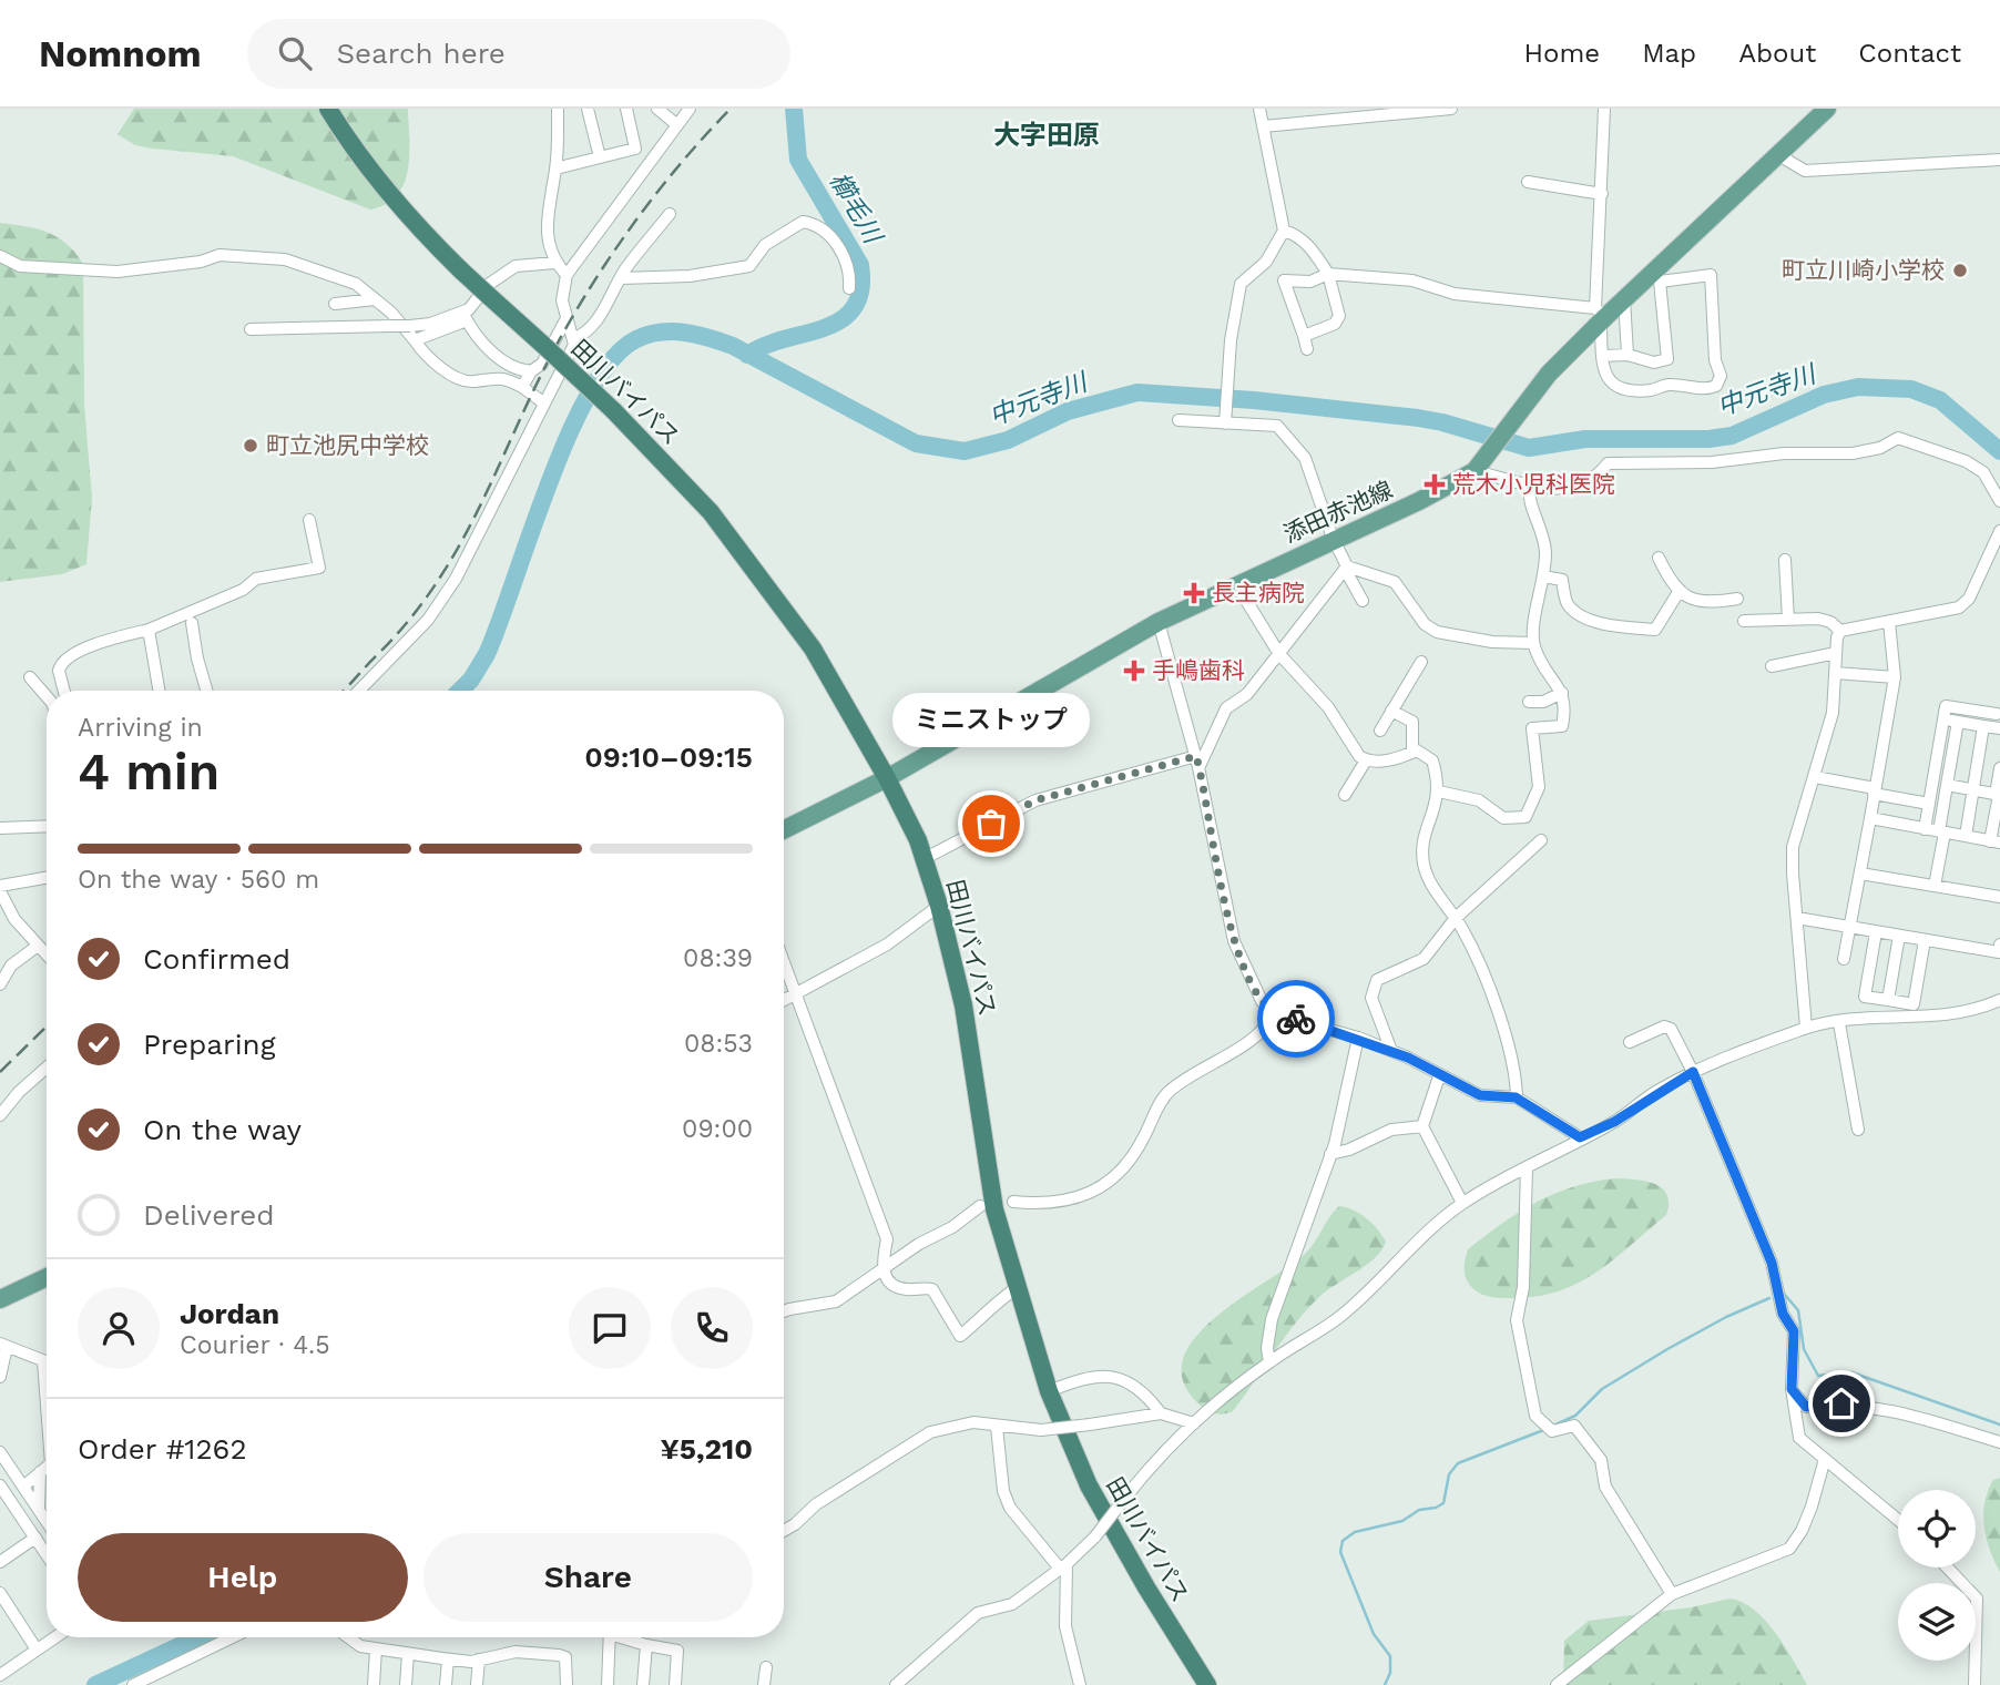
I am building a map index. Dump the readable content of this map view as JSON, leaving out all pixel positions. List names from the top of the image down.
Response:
{
  "streets": {
    "highway": ["田川バイパス"],
    "main road": ["添田赤池線"]
  },
  "crossings": [
    ["田川バイパス", "添田赤池線"]
  ],
  "districts": ["大字田原"],
  "water": ["櫛毛川", "中元寺川"],
  "places": {
    "other": ["町立川崎小学校", "町立池尻中学校", "ミニストップ"],
    "health": ["荒木小児科医院", "長主病院", "手嶋歯科"]
  },
  "page": {
    "header": "Nomnom",
    "search": "Search here",
    "nav": [
      "Home",
      "Map",
      "About",
      "Contact"
    ],
    "heading": ["4 min", "Arriving in", "09:10–09:15"],
    "panel": [
      "Jordan",
      "Courier · 4.5",
      "Order #1262",
      "¥5,210"
    ],
    "bubble": "ミニストップ",
    "bar": "On the way · 560 m",
    "list": [
      ["Confirmed", "08:39"],
      ["Preparing", "08:53"],
      ["On the way", "09:00"],
      "Delivered"
    ],
    "buttons": ["Help", "Share"]
  }
}
